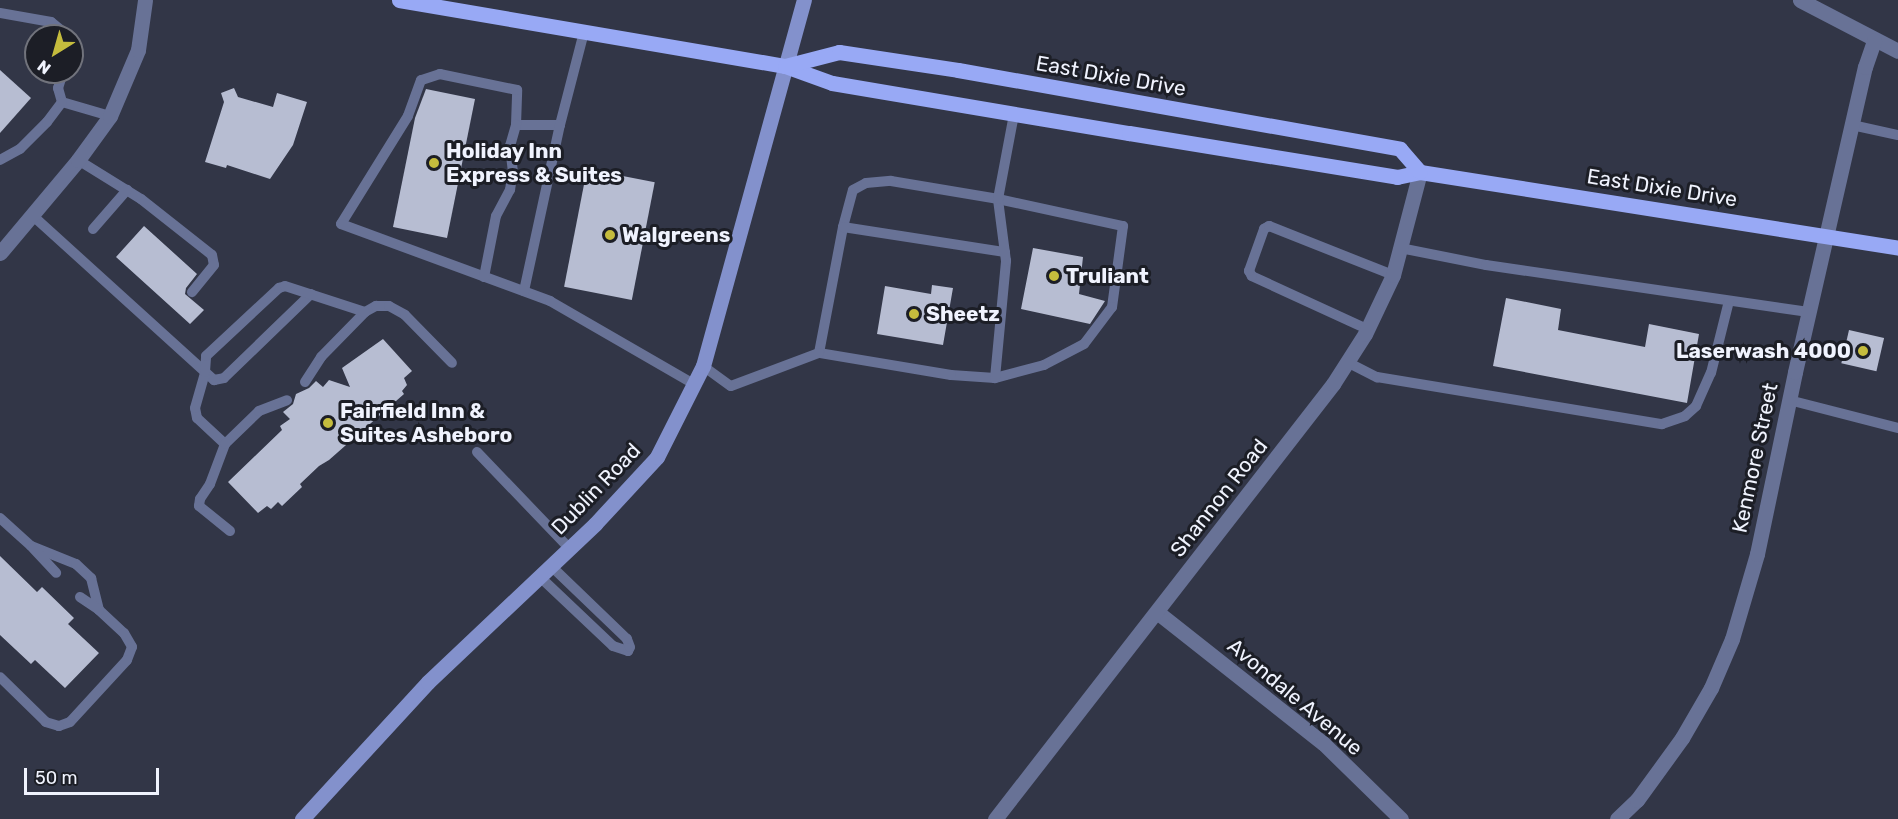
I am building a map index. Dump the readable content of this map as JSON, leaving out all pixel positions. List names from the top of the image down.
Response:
{
  "streets": {
    "main road": ["East Dixie Drive"],
    "street": [
      "Kenmore Street",
      "Dublin Road",
      "Shannon Road",
      "Avondale Avenue"
    ]
  },
  "crossings": [
    ["East Dixie Drive", "Kenmore Street"],
    ["East Dixie Drive", "Dublin Road"],
    ["East Dixie Drive", "Shannon Road"],
    ["Shannon Road", "Avondale Avenue"]
  ],
  "places": [
    "Holiday Inn Express & Suites",
    "Walgreens",
    "Truliant",
    "Sheetz",
    "Laserwash 4000",
    "Fairfield Inn & Suites Asheboro"
  ],
  "scale_bar": "50 m",
  "north": "bottom left"
}
